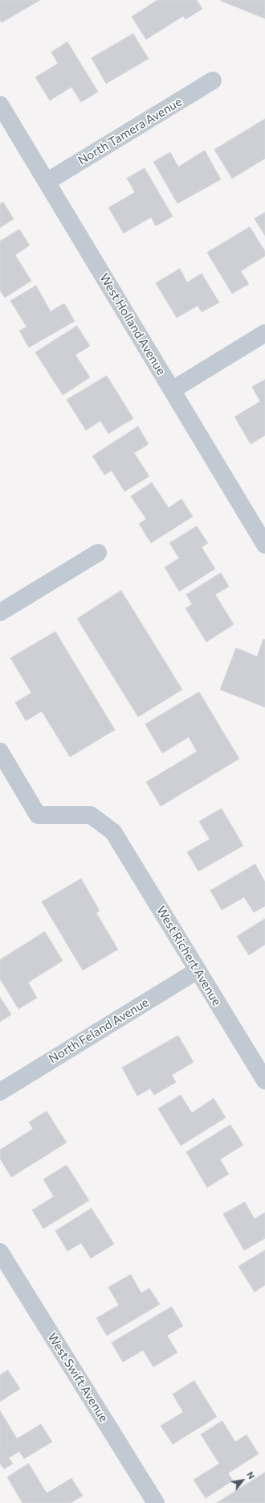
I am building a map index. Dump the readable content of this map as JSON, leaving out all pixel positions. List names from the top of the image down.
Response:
{
  "streets": {
    "street": [
      "North Tamera Avenue",
      "West Holland Avenue",
      "West Richert Avenue",
      "North Feland Avenue",
      "West Swift Avenue"
    ]
  },
  "crossings": [
    ["North Tamera Avenue", "West Holland Avenue"],
    ["West Richert Avenue", "North Feland Avenue"]
  ],
  "north": "top right"
}
